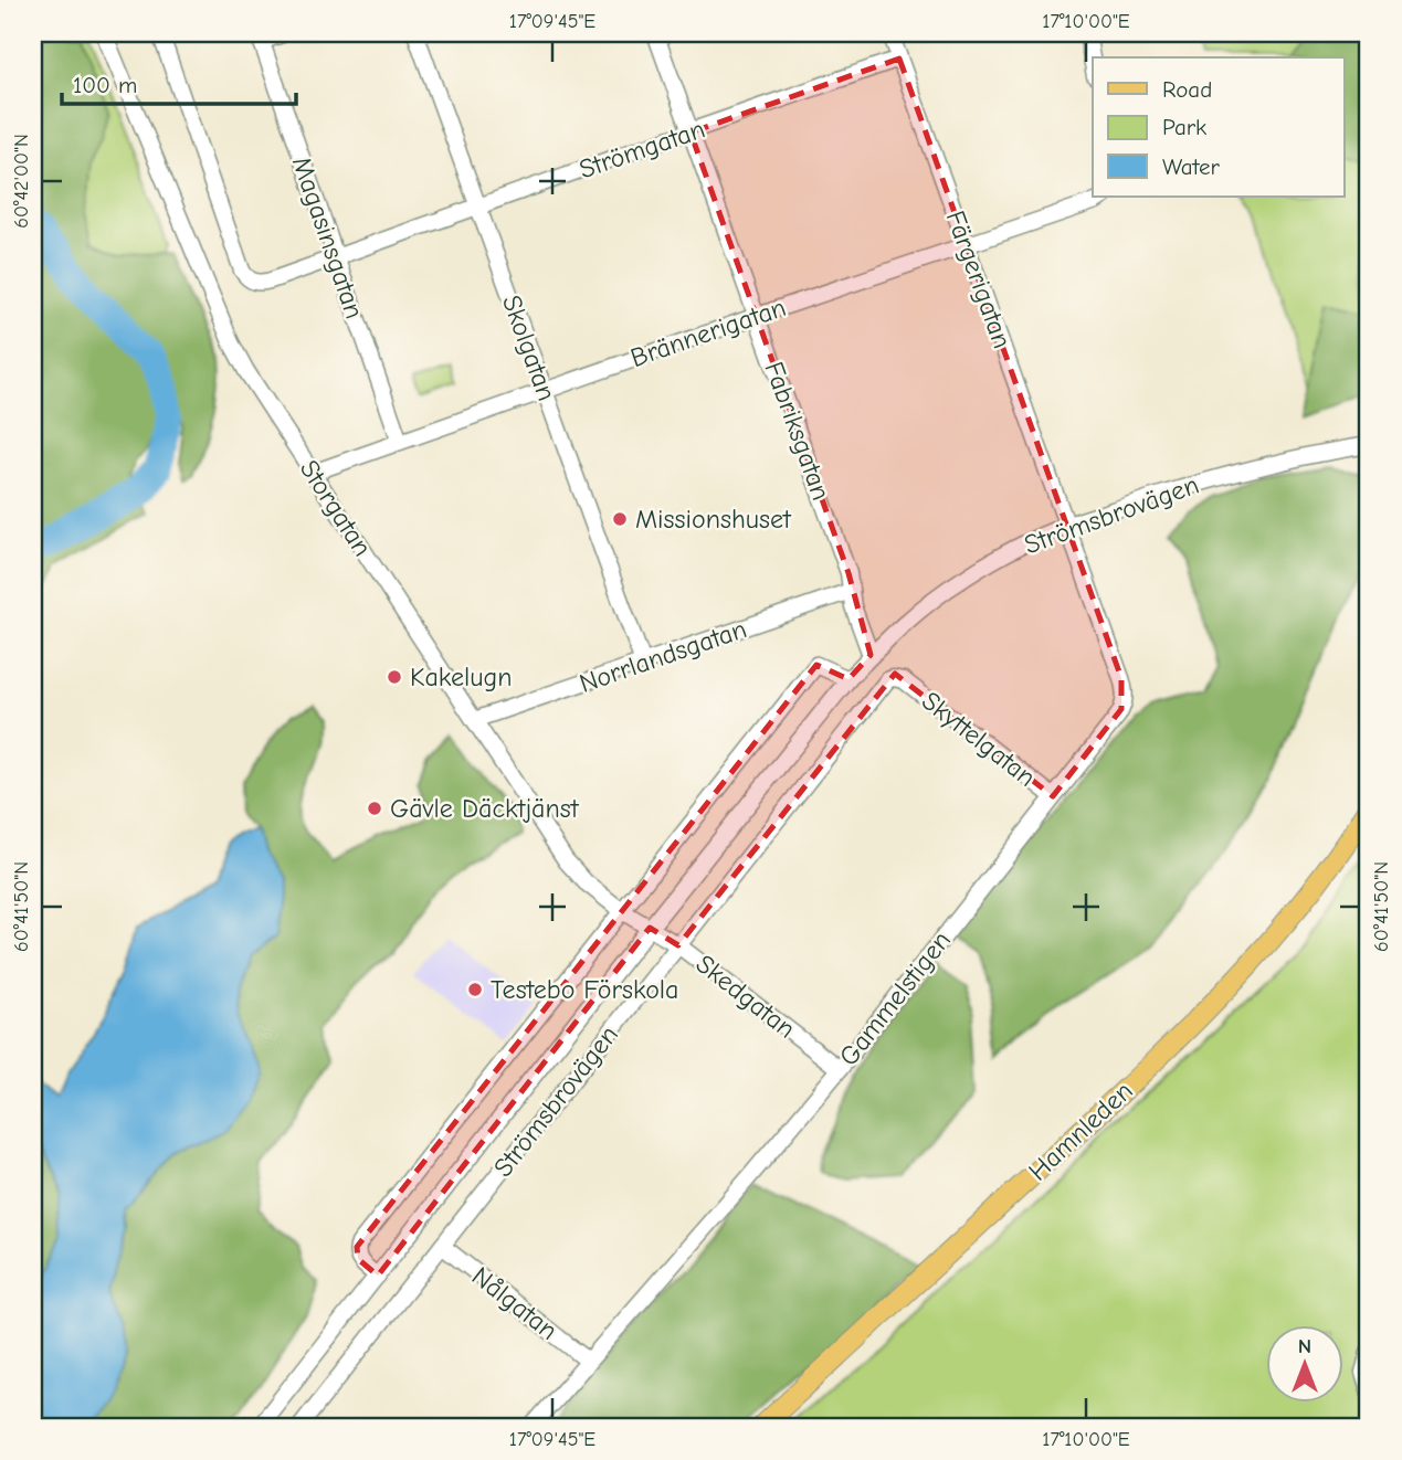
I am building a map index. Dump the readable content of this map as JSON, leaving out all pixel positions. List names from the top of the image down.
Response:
{
  "streets": {
    "main road": ["Hamnleden"],
    "street": [
      "Strömgatan",
      "Magasinsgatan",
      "Färgerigatan",
      "Brännerigatan",
      "Skolgatan",
      "Fabriksgatan",
      "Storgatan",
      "Strömsbrovägen",
      "Norrlandsgatan",
      "Skyttelgatan",
      "Skedgatan",
      "Gammelstigen",
      "Nålgatan"
    ]
  },
  "crossings": [
    ["Strömgatan", "Magasinsgatan"],
    ["Strömgatan", "Färgerigatan"],
    ["Strömgatan", "Skolgatan"],
    ["Strömgatan", "Fabriksgatan"],
    ["Magasinsgatan", "Brännerigatan"],
    ["Färgerigatan", "Brännerigatan"],
    ["Färgerigatan", "Strömsbrovägen"],
    ["Färgerigatan", "Gammelstigen"],
    ["Brännerigatan", "Skolgatan"],
    ["Brännerigatan", "Fabriksgatan"],
    ["Brännerigatan", "Storgatan"],
    ["Skolgatan", "Norrlandsgatan"],
    ["Fabriksgatan", "Strömsbrovägen"],
    ["Fabriksgatan", "Norrlandsgatan"],
    ["Storgatan", "Strömsbrovägen"],
    ["Storgatan", "Norrlandsgatan"],
    ["Storgatan", "Skedgatan"],
    ["Strömsbrovägen", "Skyttelgatan"],
    ["Strömsbrovägen", "Skedgatan"],
    ["Strömsbrovägen", "Gammelstigen"],
    ["Strömsbrovägen", "Nålgatan"],
    ["Skyttelgatan", "Gammelstigen"],
    ["Skedgatan", "Gammelstigen"],
    ["Gammelstigen", "Nålgatan"]
  ],
  "places": [
    "Missionshuset",
    "Kakelugn",
    "Gävle Däcktjänst",
    "Testebo Förskola"
  ],
  "legend": ["Road", "Park", "Water"],
  "scale_bar": "100 m",
  "north": "top",
  "coordinates": [
    "17°09'45\"E",
    "17°10'00\"E",
    "60°42'00\"N",
    "60°41'50\"N"
  ]
}
